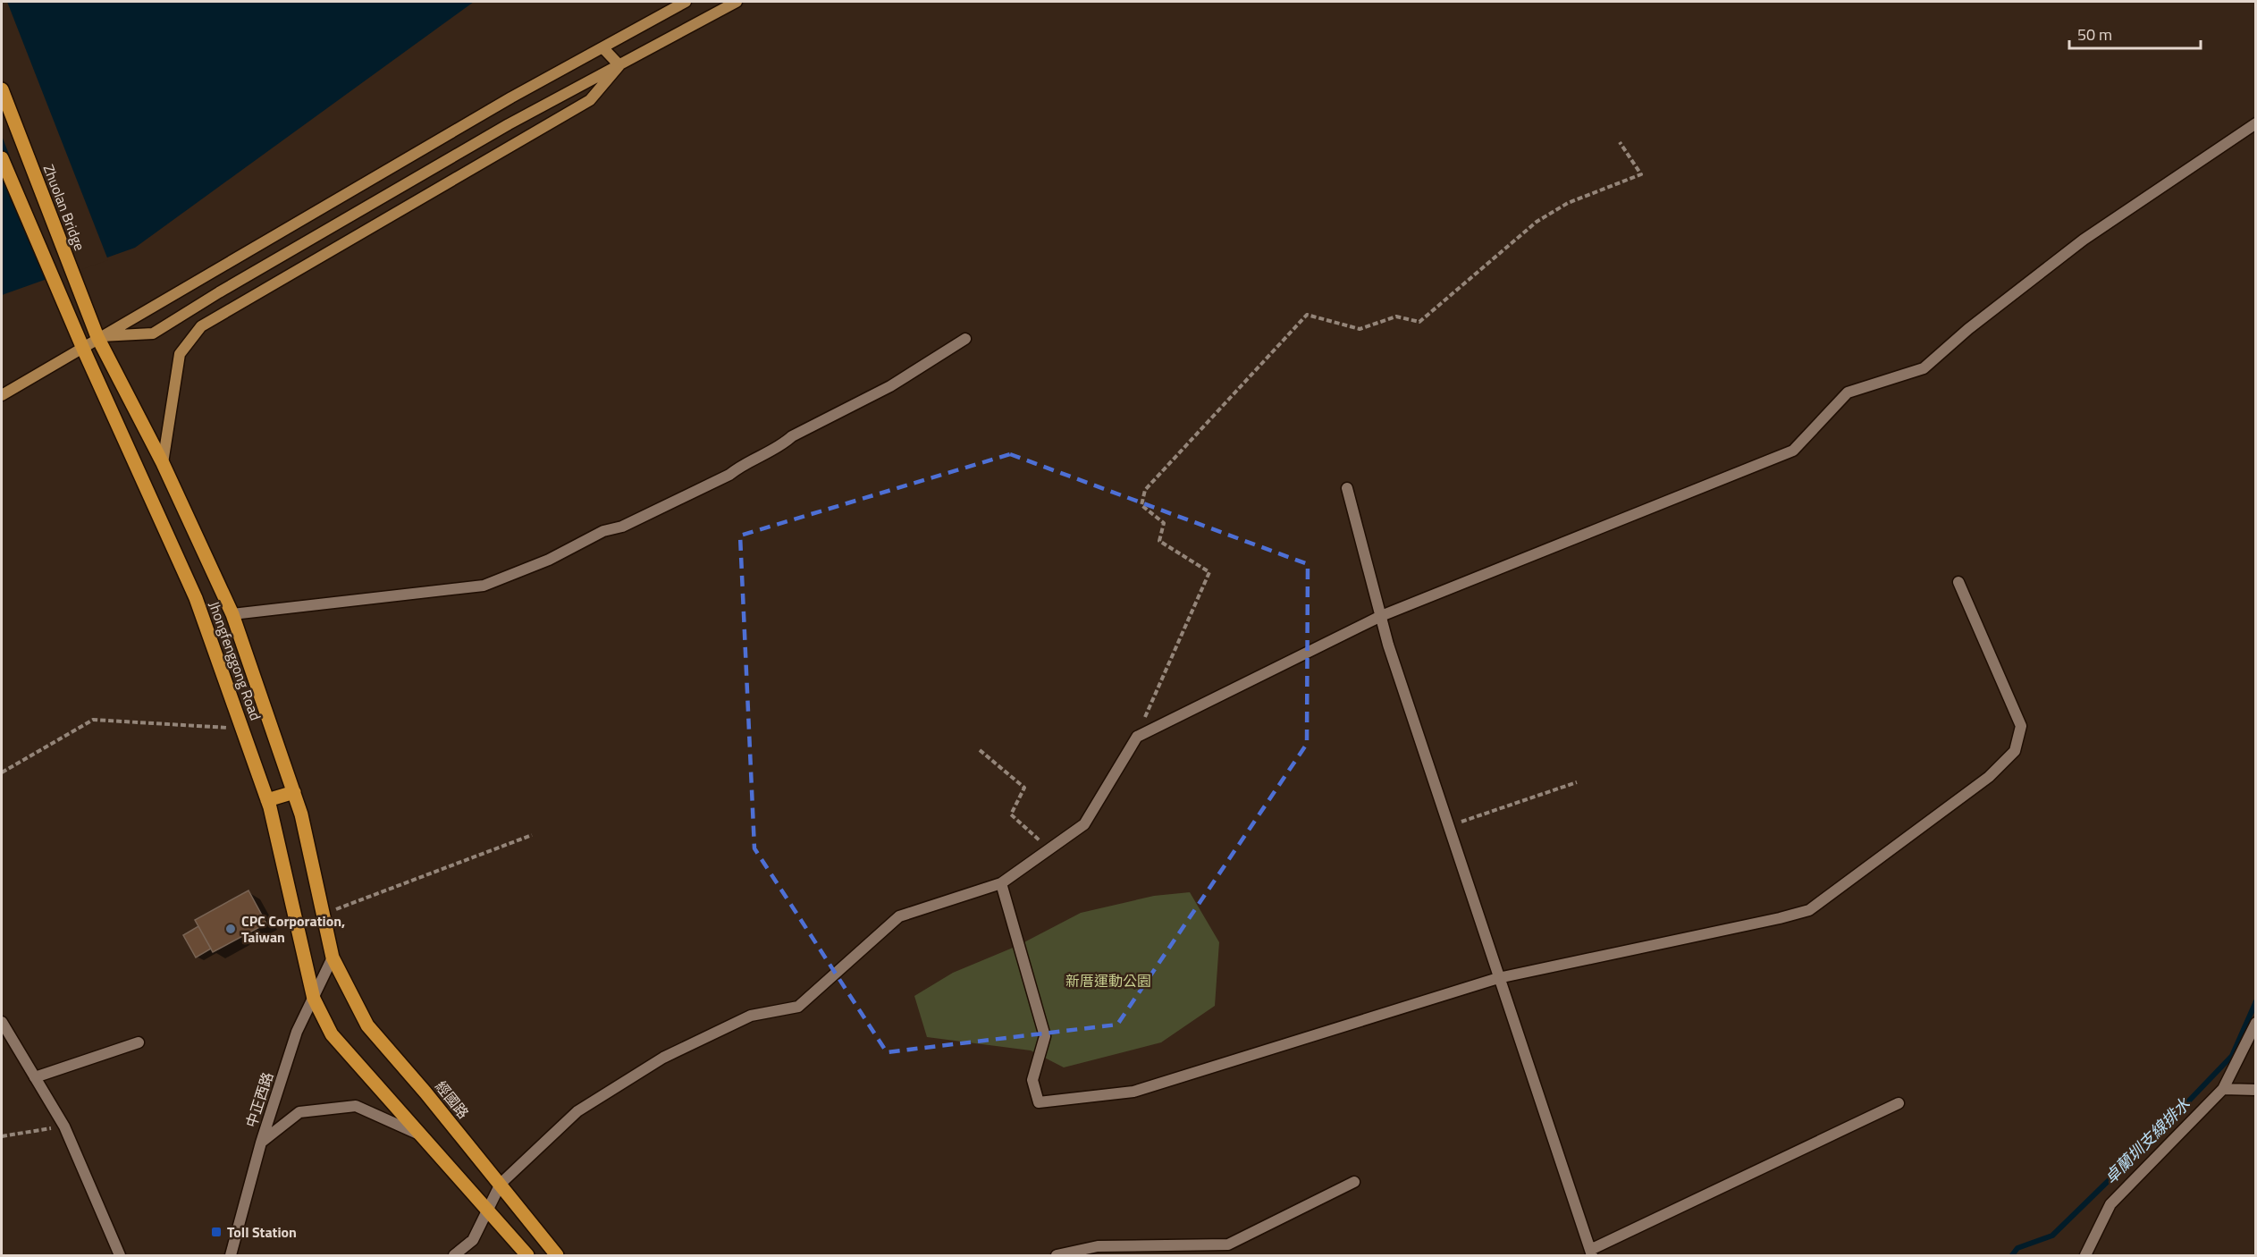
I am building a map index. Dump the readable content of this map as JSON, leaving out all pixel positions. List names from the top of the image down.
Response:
{
  "streets": {
    "main road": ["Zhuolan Bridge", "Jhongfenggong Road", "經國路"],
    "street": ["中正西路"]
  },
  "crossings": [
    ["Zhuolan Bridge", "Jhongfenggong Road"],
    ["Jhongfenggong Road", "中正西路"],
    ["Jhongfenggong Road", "經國路"],
    ["中正西路", "經國路"]
  ],
  "water": ["卓蘭圳支線排水"],
  "parks": ["新厝運動公園"],
  "places": {
    "other": ["CPC Corporation, Taiwan"],
    "transit": ["Toll Station"]
  },
  "scale_bar": "50 m"
}
